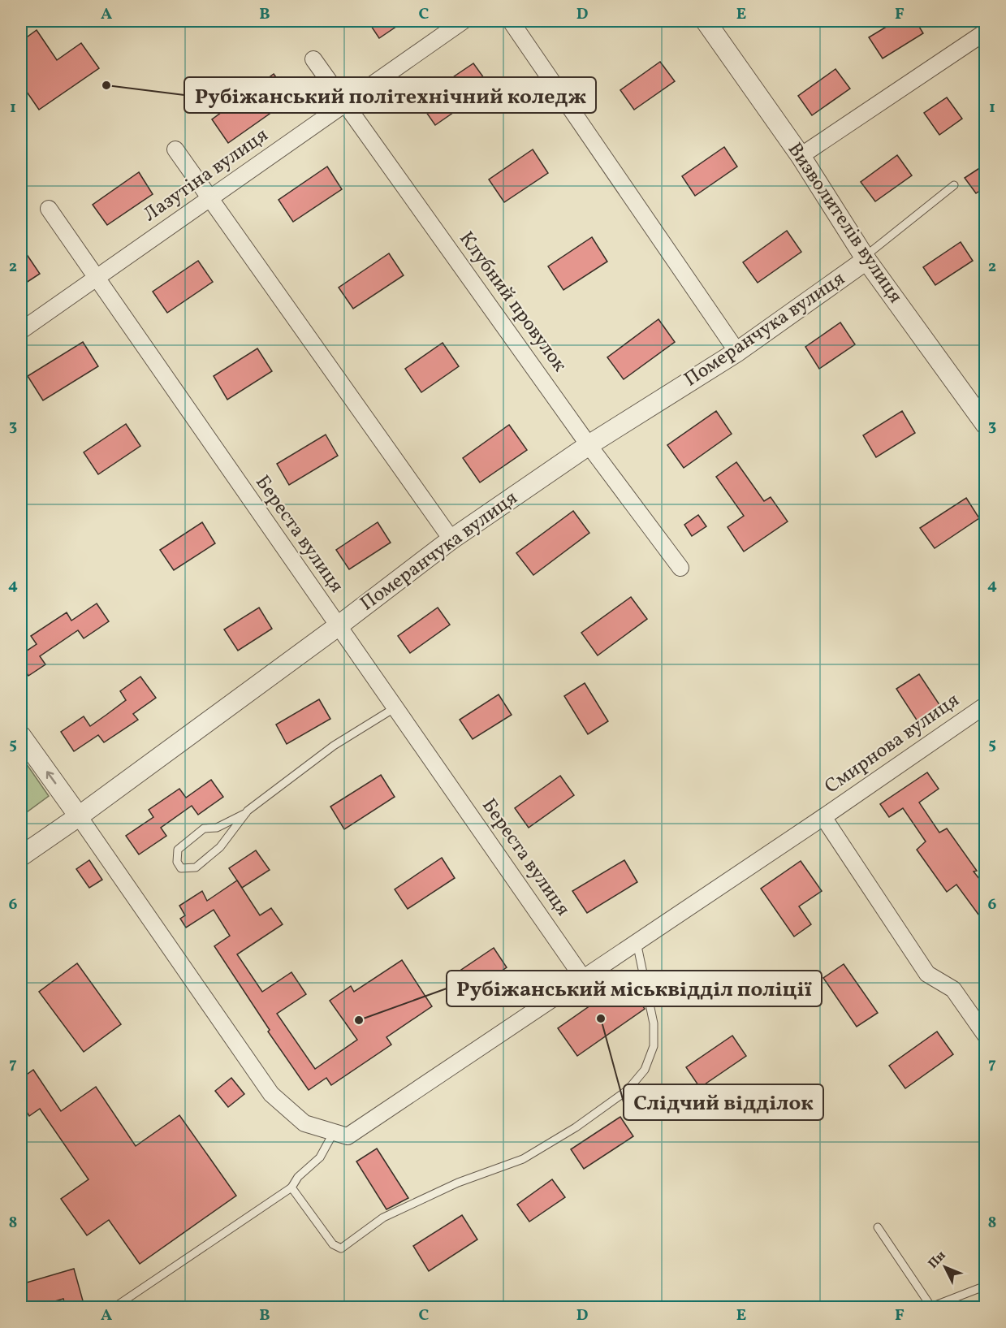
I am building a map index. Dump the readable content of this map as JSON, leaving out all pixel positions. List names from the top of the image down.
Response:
{
  "streets": {
    "street": [
      "Лазутіна вулиця",
      "Визволителів вулиця",
      "Клубний провулок",
      "Померанчука вулиця",
      "Береста вулиця",
      "Смирнова вулиця"
    ]
  },
  "crossings": [
    ["Лазутіна вулиця", "Клубний провулок"],
    ["Лазутіна вулиця", "Береста вулиця"],
    ["Визволителів вулиця", "Померанчука вулиця"],
    ["Клубний провулок", "Померанчука вулиця"],
    ["Померанчука вулиця", "Береста вулиця"],
    ["Береста вулиця", "Смирнова вулиця"]
  ],
  "places": ["Рубіжанський політехнічний коледж", "Слідчий відділок", "Рубіжанський міськвідділ поліції"],
  "north": "top left",
  "grid": {
    "columns": [
      "A",
      "B",
      "C",
      "D",
      "E",
      "F"
    ],
    "rows": [
      "1",
      "2",
      "3",
      "4",
      "5",
      "6",
      "7",
      "8"
    ]
  }
}
